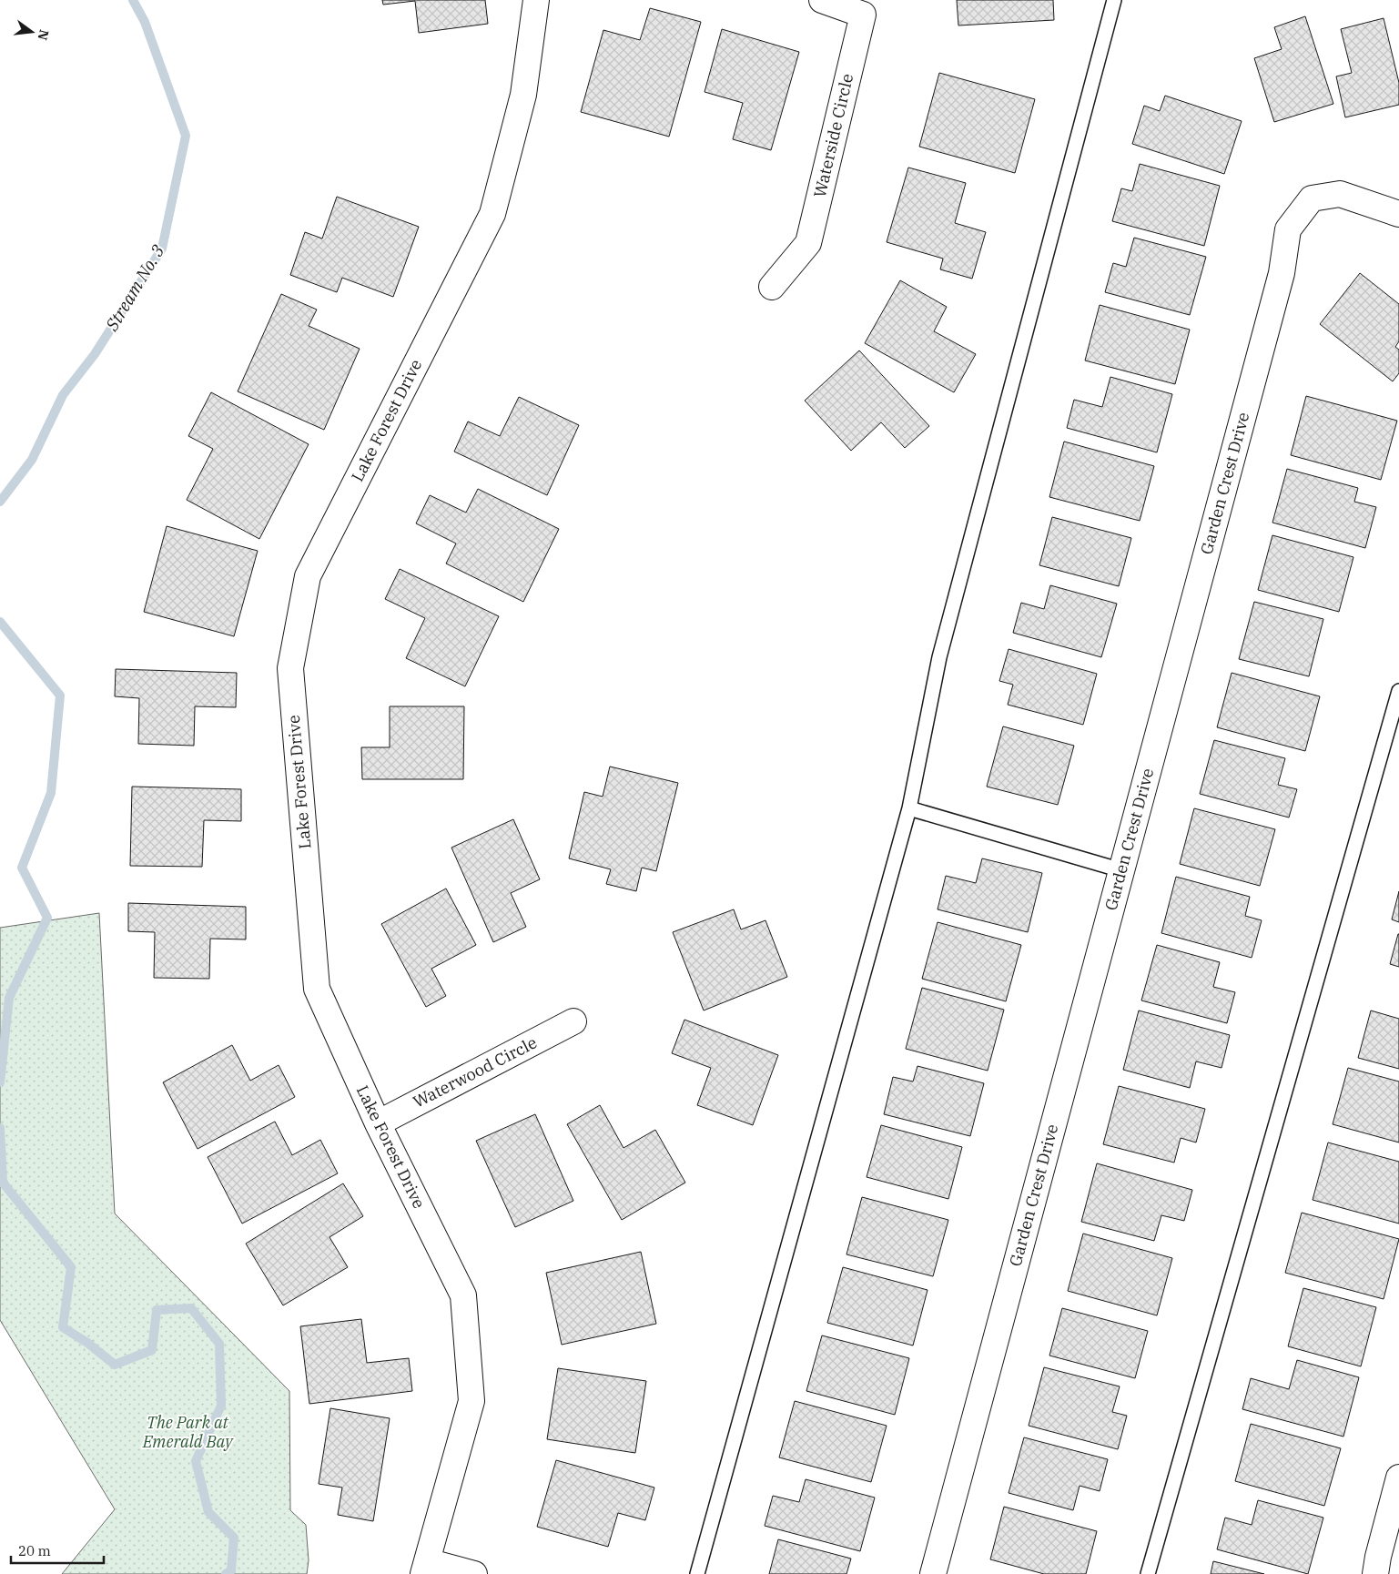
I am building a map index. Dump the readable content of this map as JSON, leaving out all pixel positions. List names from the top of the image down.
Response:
{
  "streets": {
    "street": [
      "Waterside Circle",
      "Lake Forest Drive",
      "Garden Crest Drive",
      "Waterwood Circle"
    ]
  },
  "crossings": [
    ["Lake Forest Drive", "Waterwood Circle"]
  ],
  "water": ["Stream No. 3"],
  "parks": ["The Park at Emerald Bay"],
  "scale_bar": "20 m",
  "north": "right"
}
